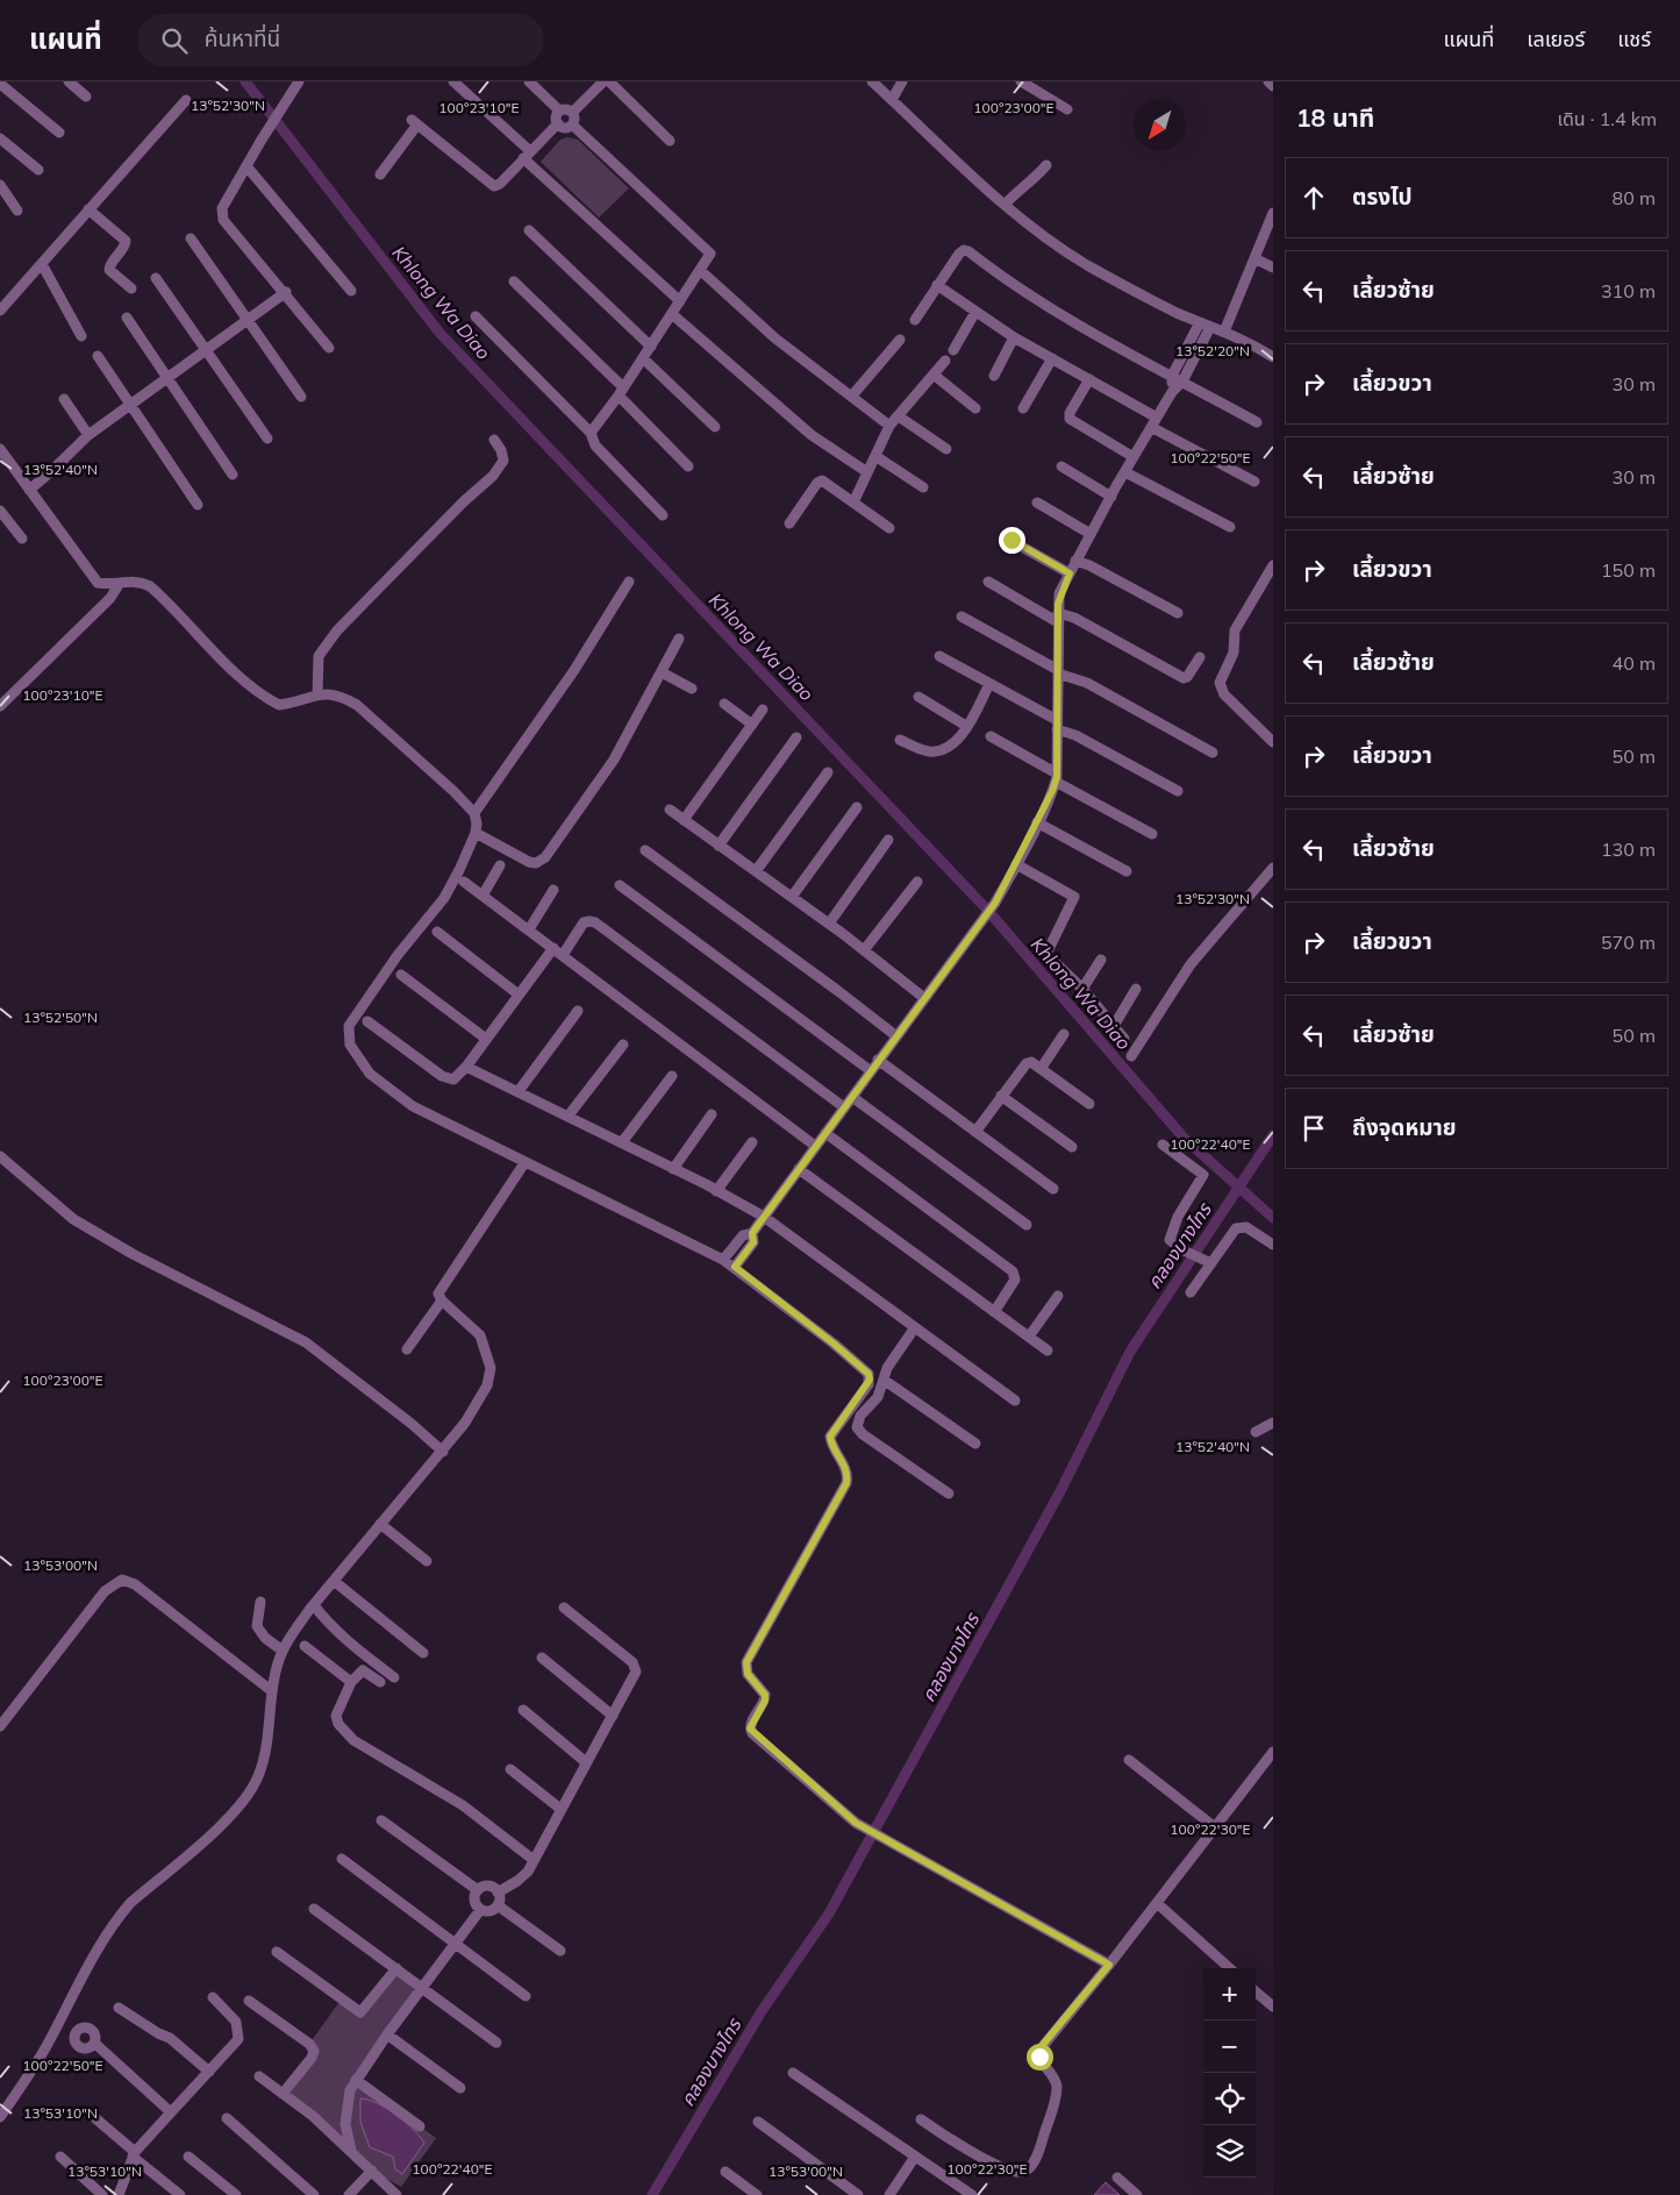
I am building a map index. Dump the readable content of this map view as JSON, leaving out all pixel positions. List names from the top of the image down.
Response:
{
  "water": ["Khlong Wa Diao", "คลองบางไทร"],
  "north": "bottom left",
  "page": {
    "header": "แผนที่",
    "search": "ค้นหาที่นี่",
    "nav": ["แผนที่", "เลเยอร์", "แชร์"],
    "heading": ["18 นาที", "เดิน · 1.4 km"],
    "list": [
      ["ตรงไป", "80 m"],
      ["เลี้ยวซ้าย", "310 m"],
      ["เลี้ยวขวา", "30 m"],
      ["เลี้ยวซ้าย", "30 m"],
      ["เลี้ยวขวา", "150 m"],
      ["เลี้ยวซ้าย", "40 m"],
      ["เลี้ยวขวา", "50 m"],
      ["เลี้ยวซ้าย", "130 m"],
      ["เลี้ยวขวา", "570 m"],
      ["เลี้ยวซ้าย", "50 m"],
      "ถึงจุดหมาย"
    ],
    "map_buttons": ["+", "−"]
  },
  "coordinates": [
    "13°52'30\"N",
    "100°23'10\"E",
    "100°23'00\"E",
    "13°52'20\"N",
    "100°22'50\"E",
    "13°52'40\"N",
    "13°52'50\"N",
    "100°22'40\"E",
    "13°53'00\"N",
    "100°22'30\"E",
    "13°53'10\"N"
  ]
}
